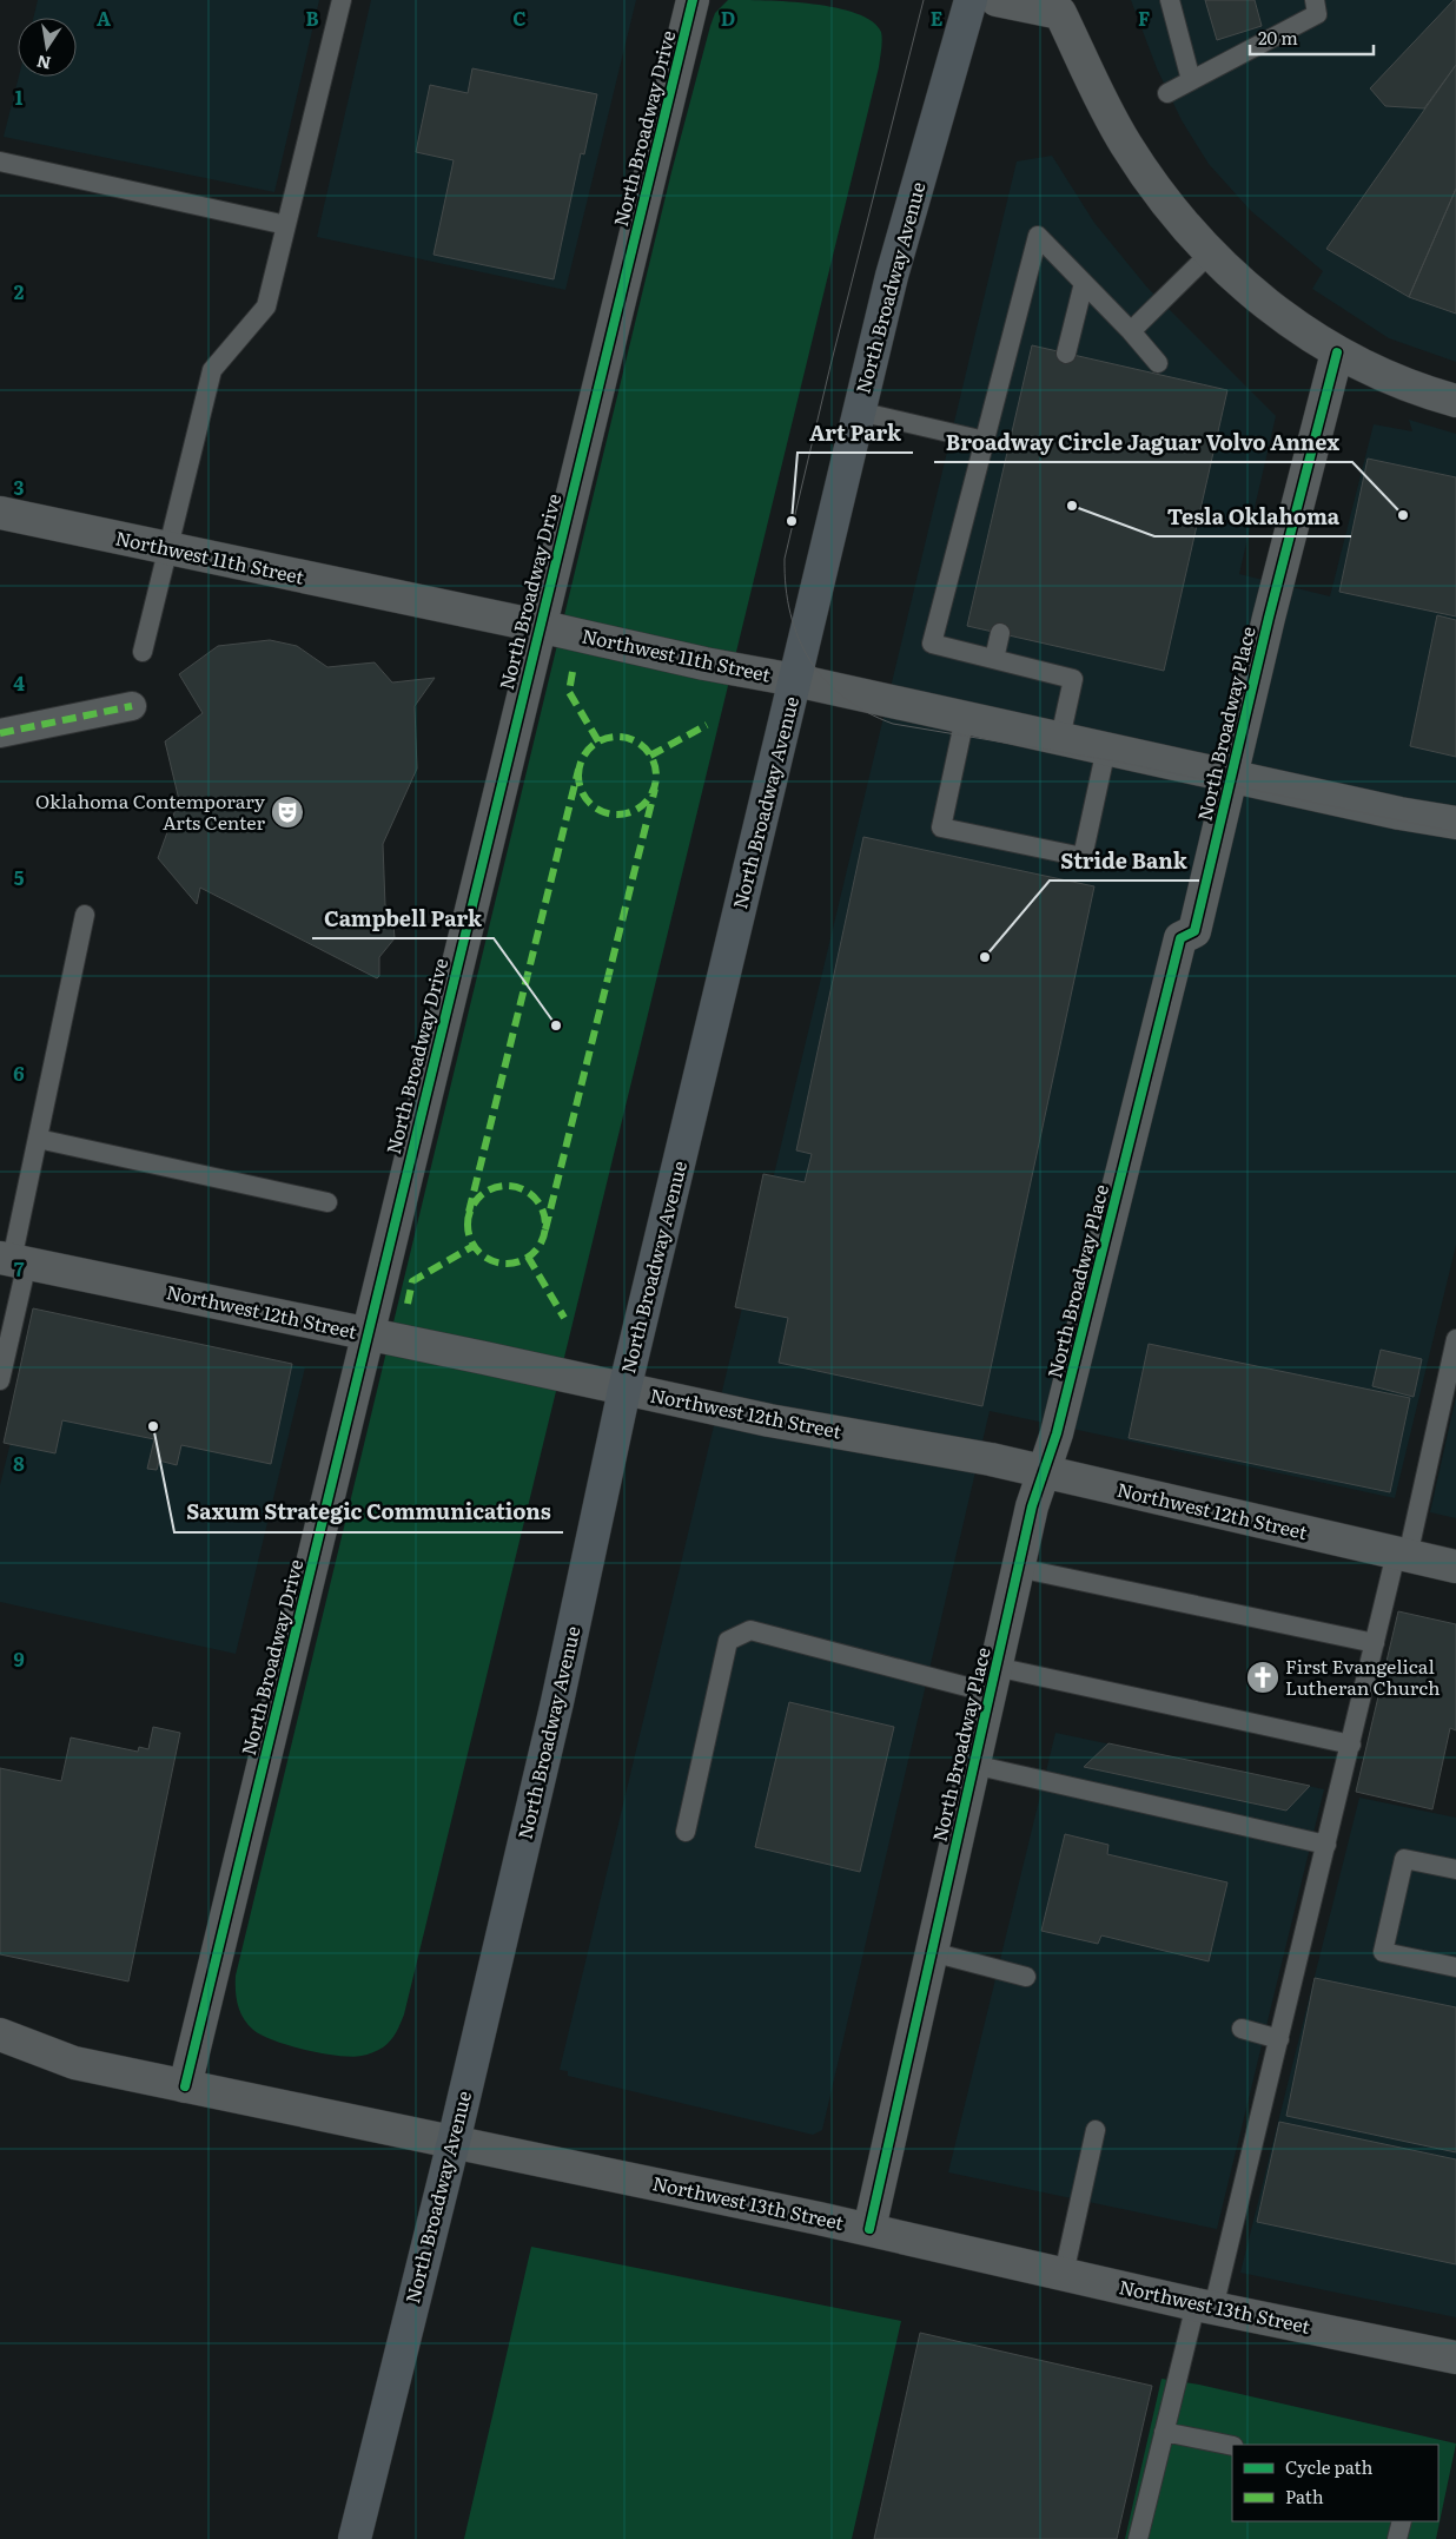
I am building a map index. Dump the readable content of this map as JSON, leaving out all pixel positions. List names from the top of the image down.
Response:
{
  "streets": {
    "main road": ["North Broadway Avenue"],
    "street": [
      "North Broadway Drive",
      "Northwest 11th Street",
      "North Broadway Place",
      "Northwest 12th Street",
      "Northwest 13th Street"
    ]
  },
  "crossings": [
    ["North Broadway Drive", "Northwest 11th Street"],
    ["North Broadway Drive", "Northwest 12th Street"],
    ["North Broadway Drive", "Northwest 13th Street"],
    ["North Broadway Avenue", "Northwest 11th Street"],
    ["North Broadway Avenue", "Northwest 12th Street"],
    ["North Broadway Avenue", "Northwest 13th Street"],
    ["Northwest 11th Street", "North Broadway Place"],
    ["North Broadway Place", "Northwest 12th Street"],
    ["North Broadway Place", "Northwest 13th Street"]
  ],
  "places": {
    "other": [
      "Tesla Oklahoma",
      "Broadway Circle Jaguar Volvo Annex",
      "Art Park",
      "Stride Bank",
      "Campbell Park",
      "Saxum Strategic Communications"
    ],
    "theatre": ["Oklahoma Contemporary Arts Center"],
    "church": ["First Evangelical Lutheran Church"]
  },
  "legend": ["Cycle path", "Path"],
  "scale_bar": "20 m",
  "north": "bottom",
  "grid": {
    "columns": [
      "A",
      "B",
      "C",
      "D",
      "E",
      "F"
    ],
    "rows": [
      "1",
      "2",
      "3",
      "4",
      "5",
      "6",
      "7",
      "8",
      "9"
    ]
  }
}
